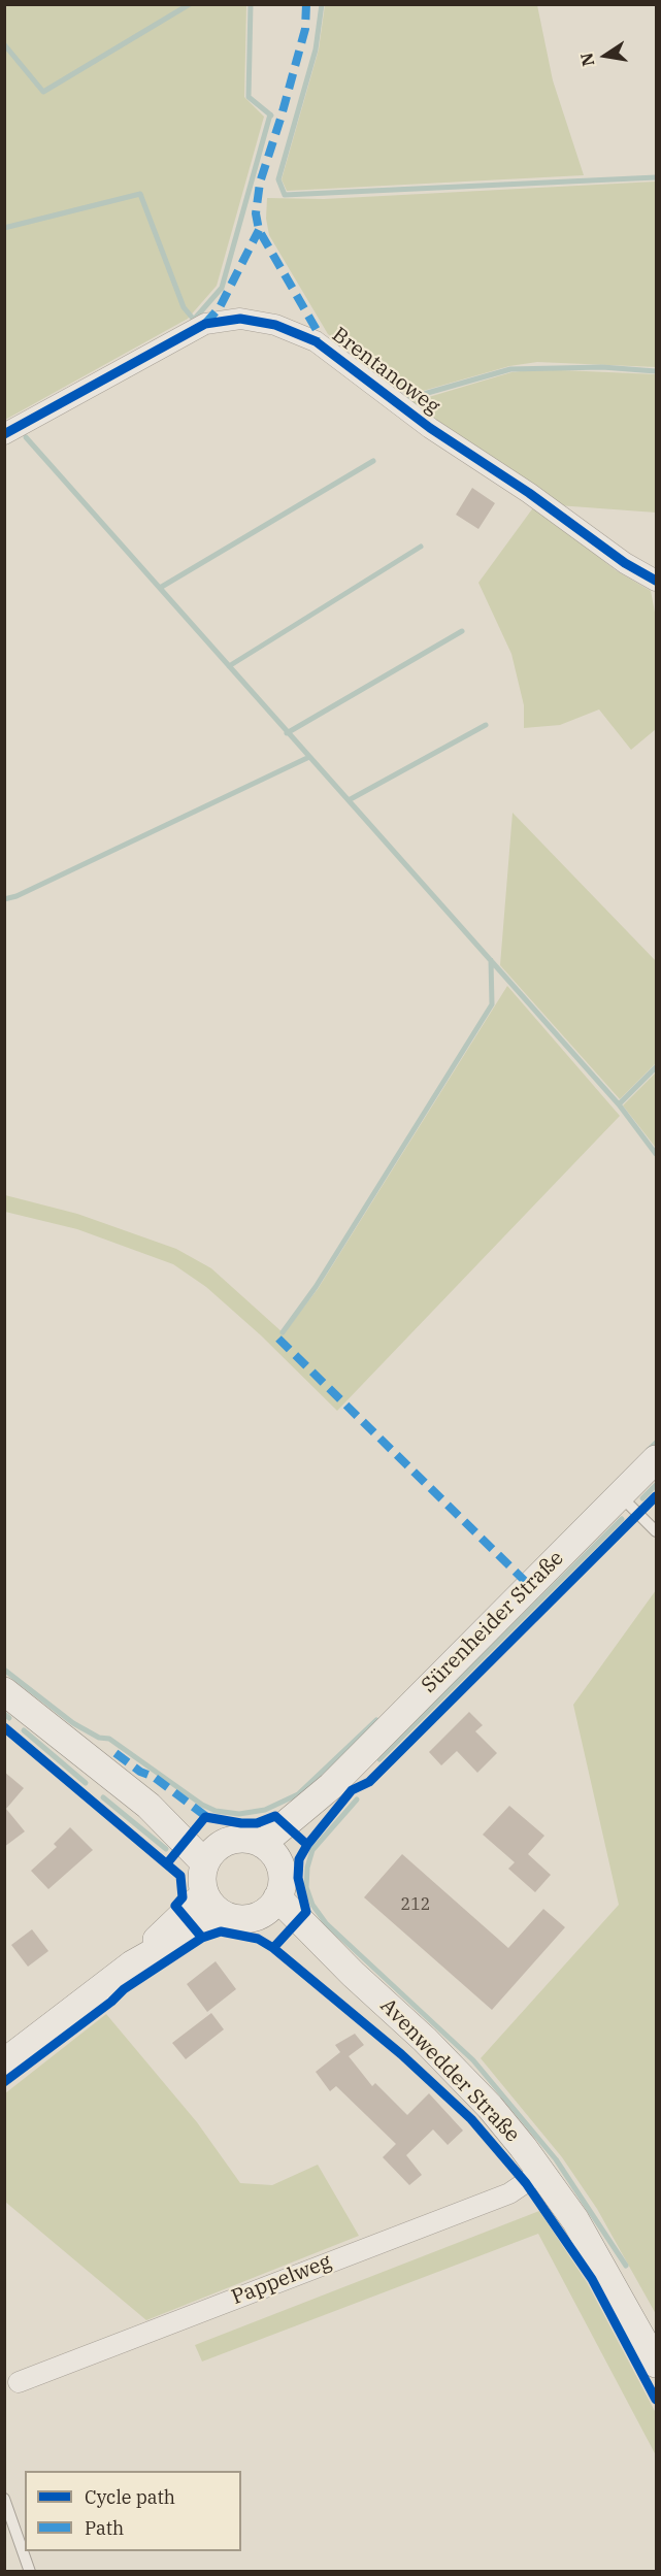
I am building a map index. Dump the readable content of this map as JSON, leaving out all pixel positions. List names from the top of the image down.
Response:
{
  "streets": {
    "main road": ["Sürenheider Straße", "Avenwedder Straße"],
    "street": ["Brentanoweg", "Pappelweg"]
  },
  "crossings": [
    ["Sürenheider Straße", "Avenwedder Straße"],
    ["Avenwedder Straße", "Pappelweg"]
  ],
  "house_numbers": ["212"],
  "legend": ["Cycle path", "Path"],
  "north": "left"
}
